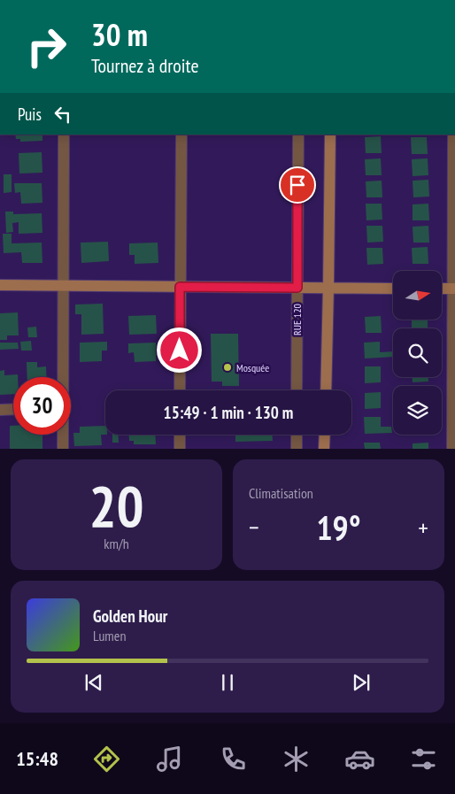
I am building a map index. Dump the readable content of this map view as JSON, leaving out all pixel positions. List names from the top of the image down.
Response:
{
  "streets": {
    "street": ["RUE 120"]
  },
  "places": ["Mosquée"],
  "north": "right",
  "page": {
    "turn": ["30 m", "Tournez à droite"],
    "then": "Puis",
    "limit": "30",
    "trip": "15:49 · 1 min · 130 m",
    "tile": [
      ["20", "km/h"],
      "Climatisation"
    ],
    "heat": ["−", "19°", "+"],
    "song": ["Golden Hour", "Lumen"],
    "tabs": "15:48"
  }
}
